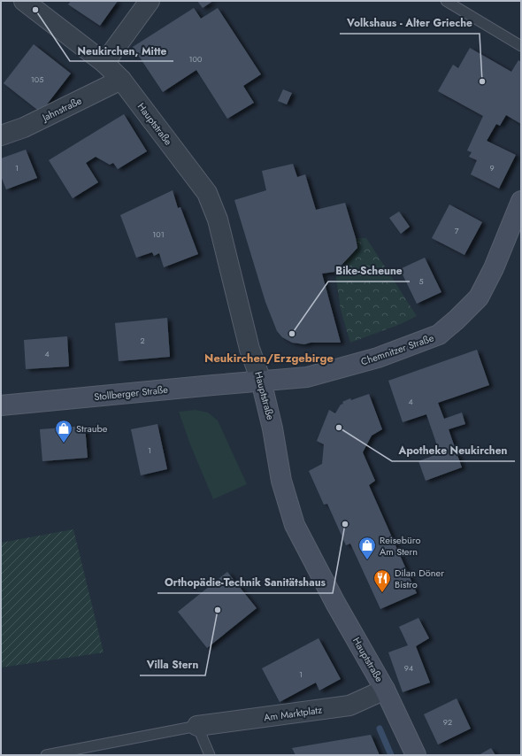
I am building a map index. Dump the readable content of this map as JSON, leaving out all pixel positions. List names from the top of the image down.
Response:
{
  "streets": {
    "main road": ["Hauptstraße", "Chemnitzer Straße", "Stollberger Straße"],
    "street": ["Jahnstraße", "Am Marktplatz"]
  },
  "crossings": [
    ["Jahnstraße", "Hauptstraße"],
    ["Hauptstraße", "Chemnitzer Straße"],
    ["Hauptstraße", "Stollberger Straße"],
    ["Hauptstraße", "Am Marktplatz"],
    ["Chemnitzer Straße", "Stollberger Straße"]
  ],
  "districts": ["Neukirchen/Erzgebirge"],
  "places": {
    "other": [
      "Neukirchen, Mitte",
      "Volkshaus - Alter Grieche",
      "Bike-Scheune",
      "Apotheke Neukirchen",
      "Orthopädie-Technik Sanitätshaus",
      "Villa Stern"
    ],
    "shop": ["Straube", "Reisebüro Am Stern"],
    "restaurant": ["Dilan Döner Bistro"]
  },
  "house_numbers": [
    "100",
    "105",
    "1",
    "9",
    "7",
    "101",
    "5",
    "2",
    "4",
    "4",
    "1",
    "94",
    "1",
    "92"
  ]
}
